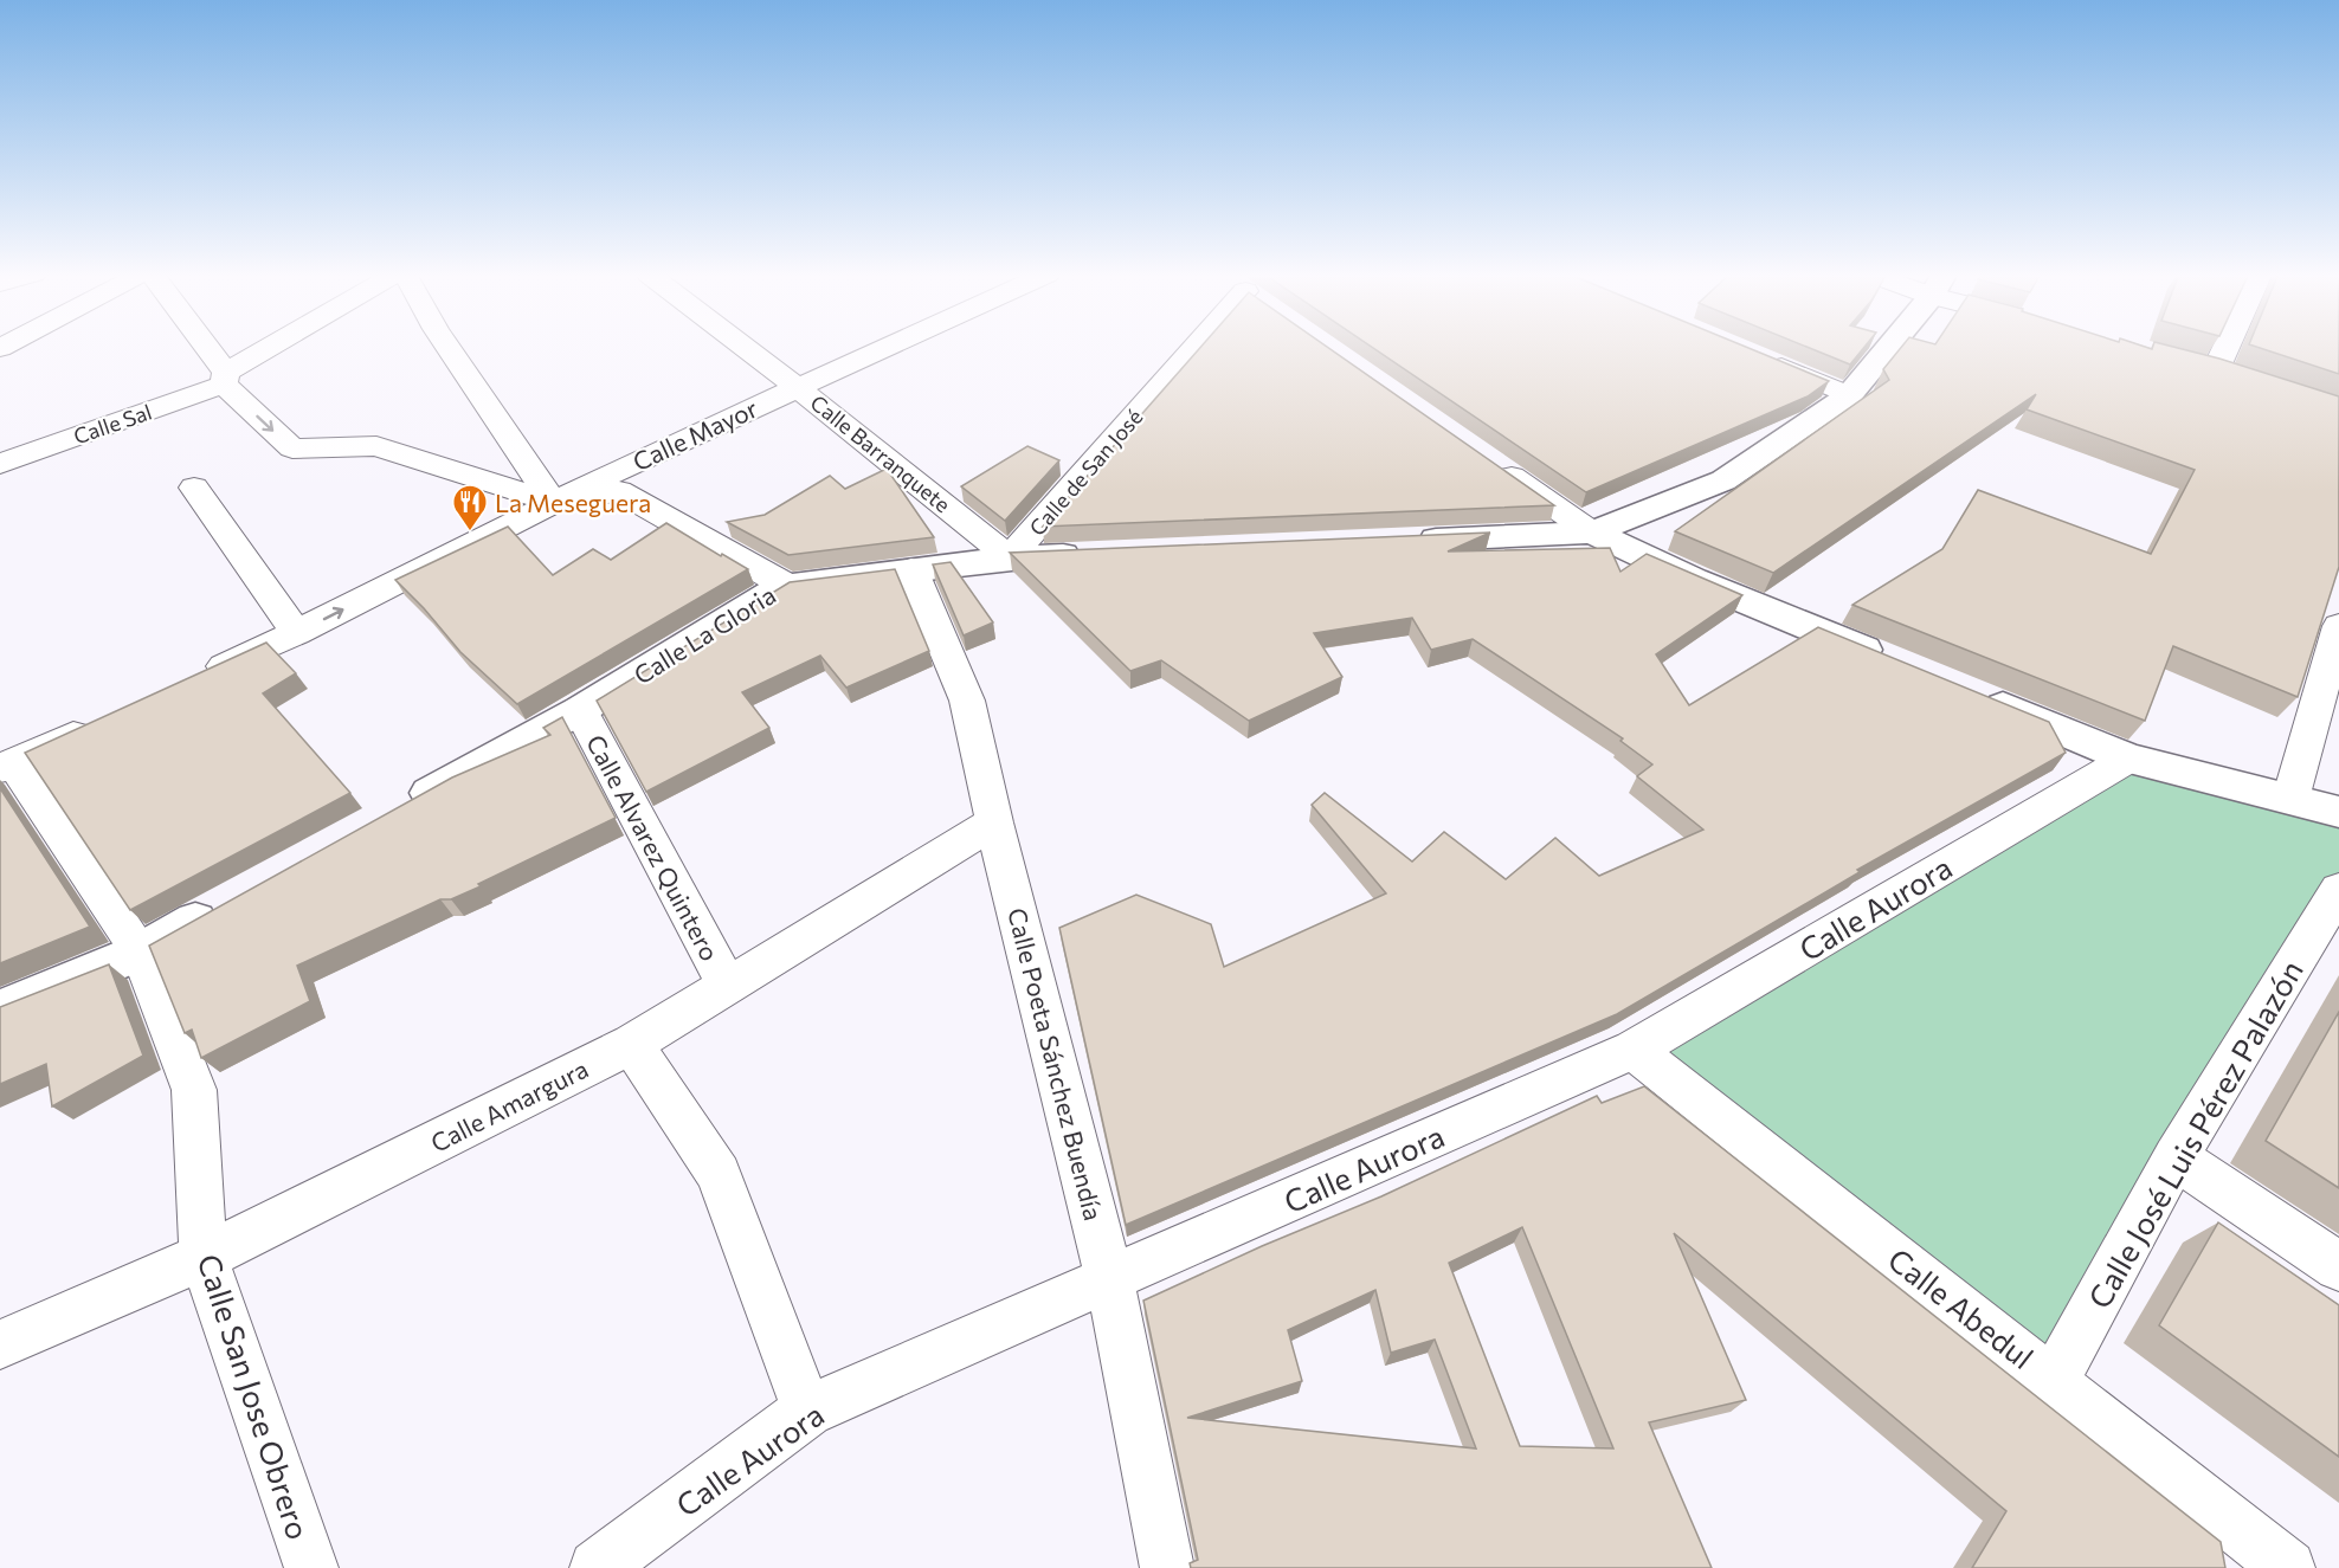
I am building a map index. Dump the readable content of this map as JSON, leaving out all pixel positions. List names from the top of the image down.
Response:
{
  "streets": {
    "main road": ["Calle La Gloria"],
    "street": [
      "Calle Sal",
      "Calle Mayor",
      "Calle Barranquete",
      "Calle de San José",
      "Calle Alvarez Quintero",
      "Calle Aurora",
      "Calle Poeta Sánchez Buendía",
      "Calle Amargura",
      "Calle José Luis Pérez Palazón",
      "Calle Abedul",
      "Calle San Jose Obrero"
    ]
  },
  "crossings": [
    ["Calle Mayor", "Calle Barranquete"],
    ["Calle Barranquete", "Calle de San José"],
    ["Calle Barranquete", "Calle La Gloria"],
    ["Calle de San José", "Calle La Gloria"],
    ["Calle La Gloria", "Calle Alvarez Quintero"],
    ["Calle La Gloria", "Calle Poeta Sánchez Buendía"],
    ["Calle Alvarez Quintero", "Calle Amargura"],
    ["Calle Aurora", "Calle Poeta Sánchez Buendía"],
    ["Calle Aurora", "Calle Abedul"],
    ["Calle Poeta Sánchez Buendía", "Calle Amargura"],
    ["Calle Amargura", "Calle San Jose Obrero"],
    ["Calle José Luis Pérez Palazón", "Calle Abedul"]
  ],
  "one_way": ["Calle Mayor"],
  "places": {
    "restaurant": ["La Meseguera"]
  }
}
